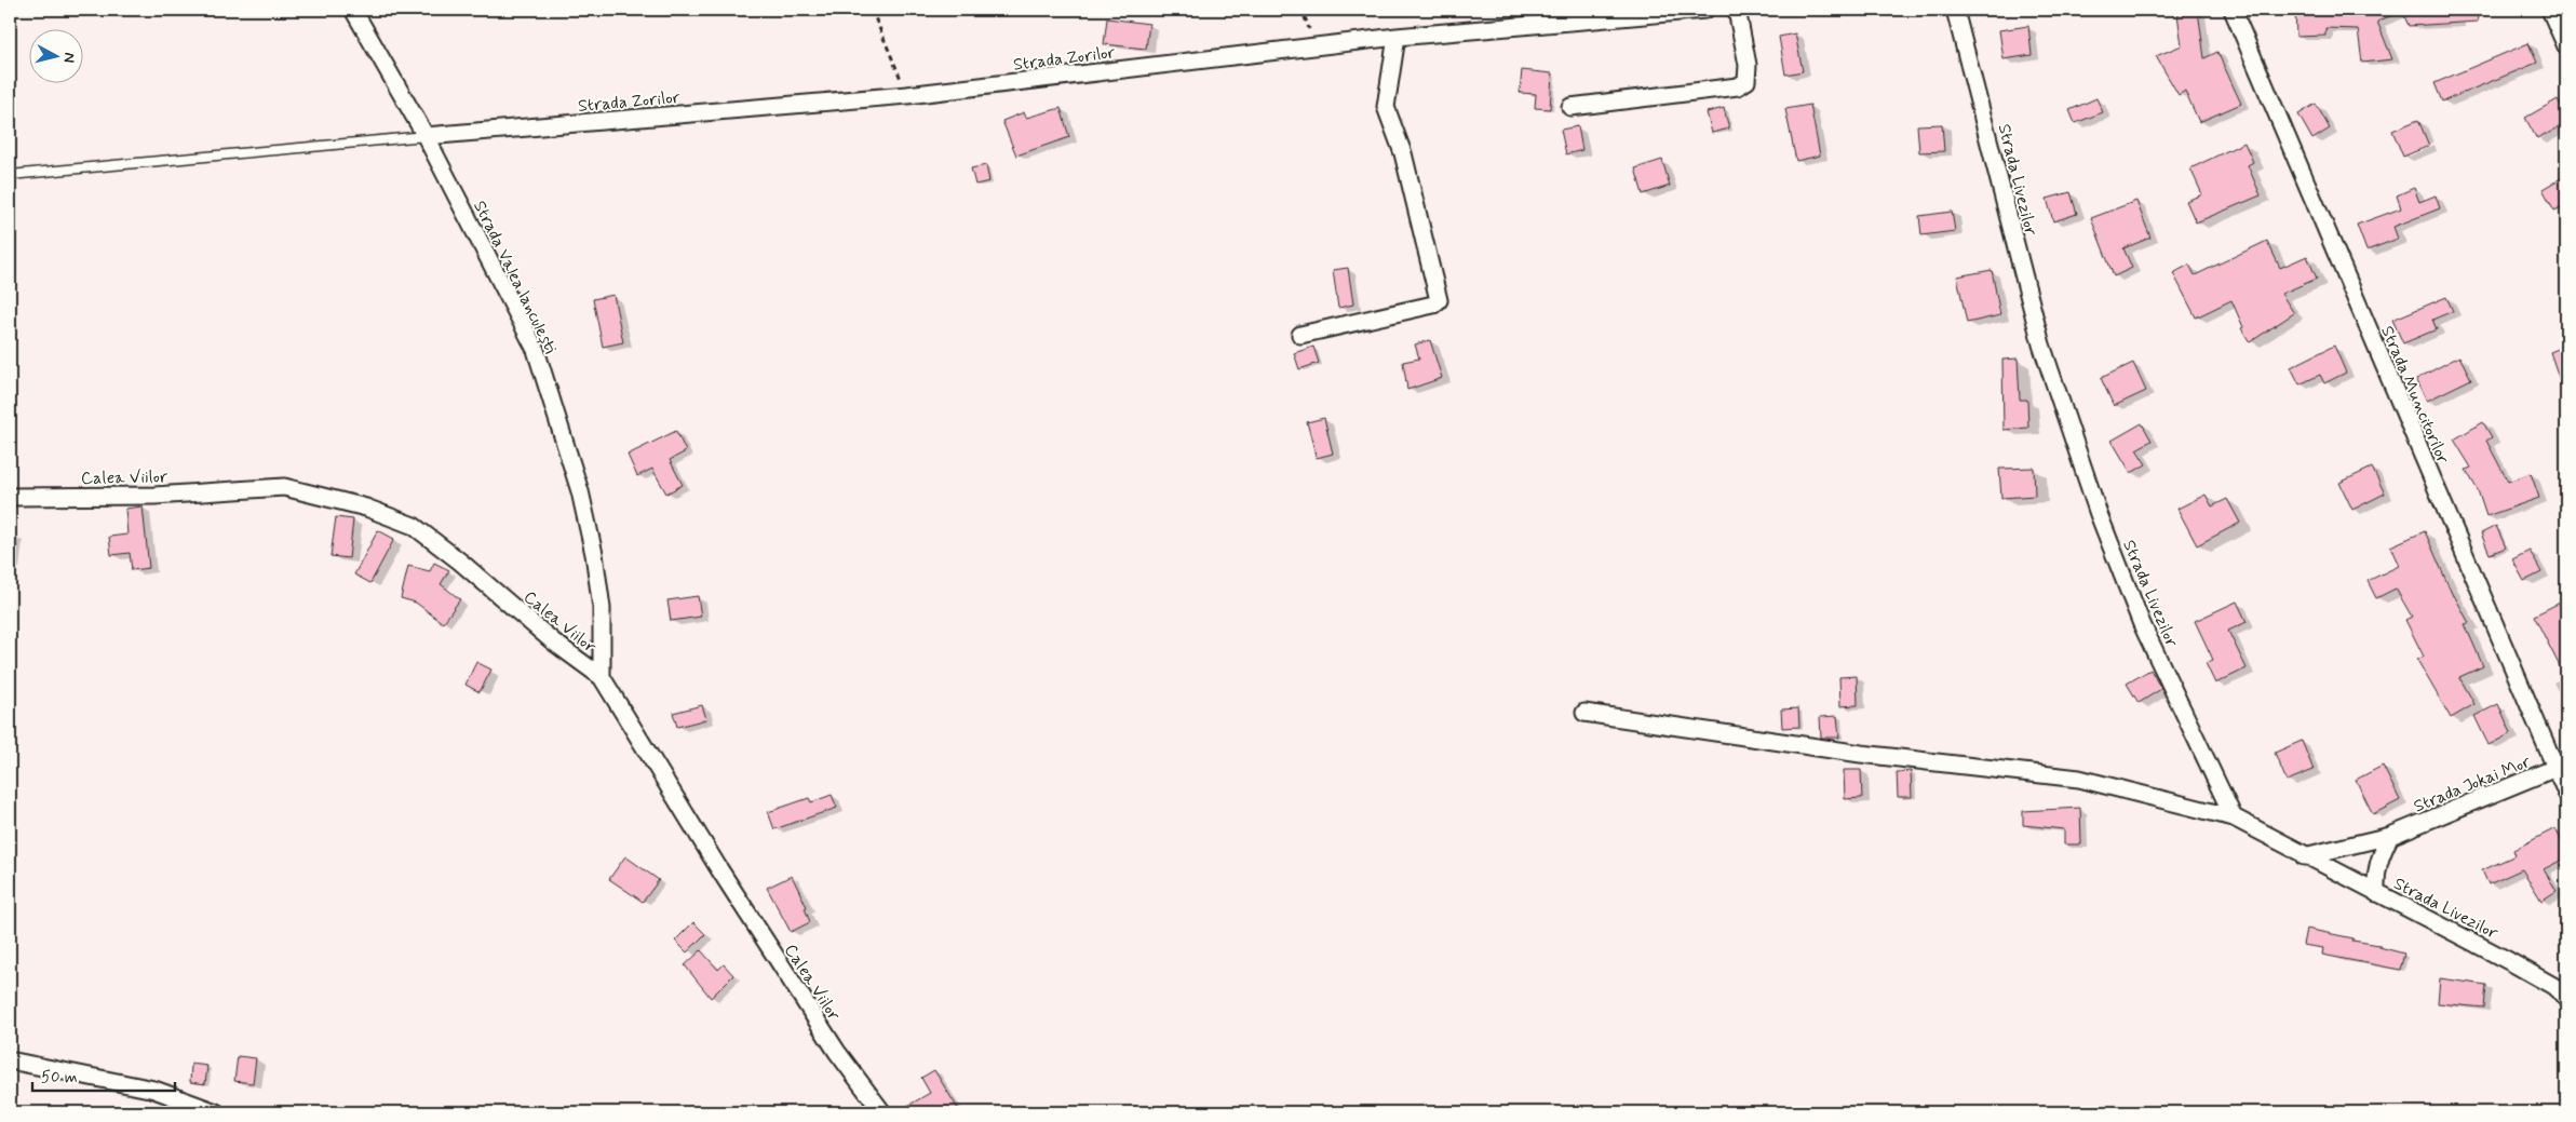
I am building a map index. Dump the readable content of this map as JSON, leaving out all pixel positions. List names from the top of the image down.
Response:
{
  "streets": {
    "street": [
      "Strada Zorilor",
      "Strada Livezilor",
      "Strada Valea Ianculești",
      "Strada Muncitorilor",
      "Calea Viilor",
      "Strada Jokai Mor"
    ]
  },
  "crossings": [
    ["Strada Zorilor", "Strada Valea Ianculești"],
    ["Strada Livezilor", "Strada Jokai Mor"],
    ["Strada Valea Ianculești", "Calea Viilor"],
    ["Strada Muncitorilor", "Strada Jokai Mor"]
  ],
  "scale_bar": "50 m",
  "north": "right"
}
